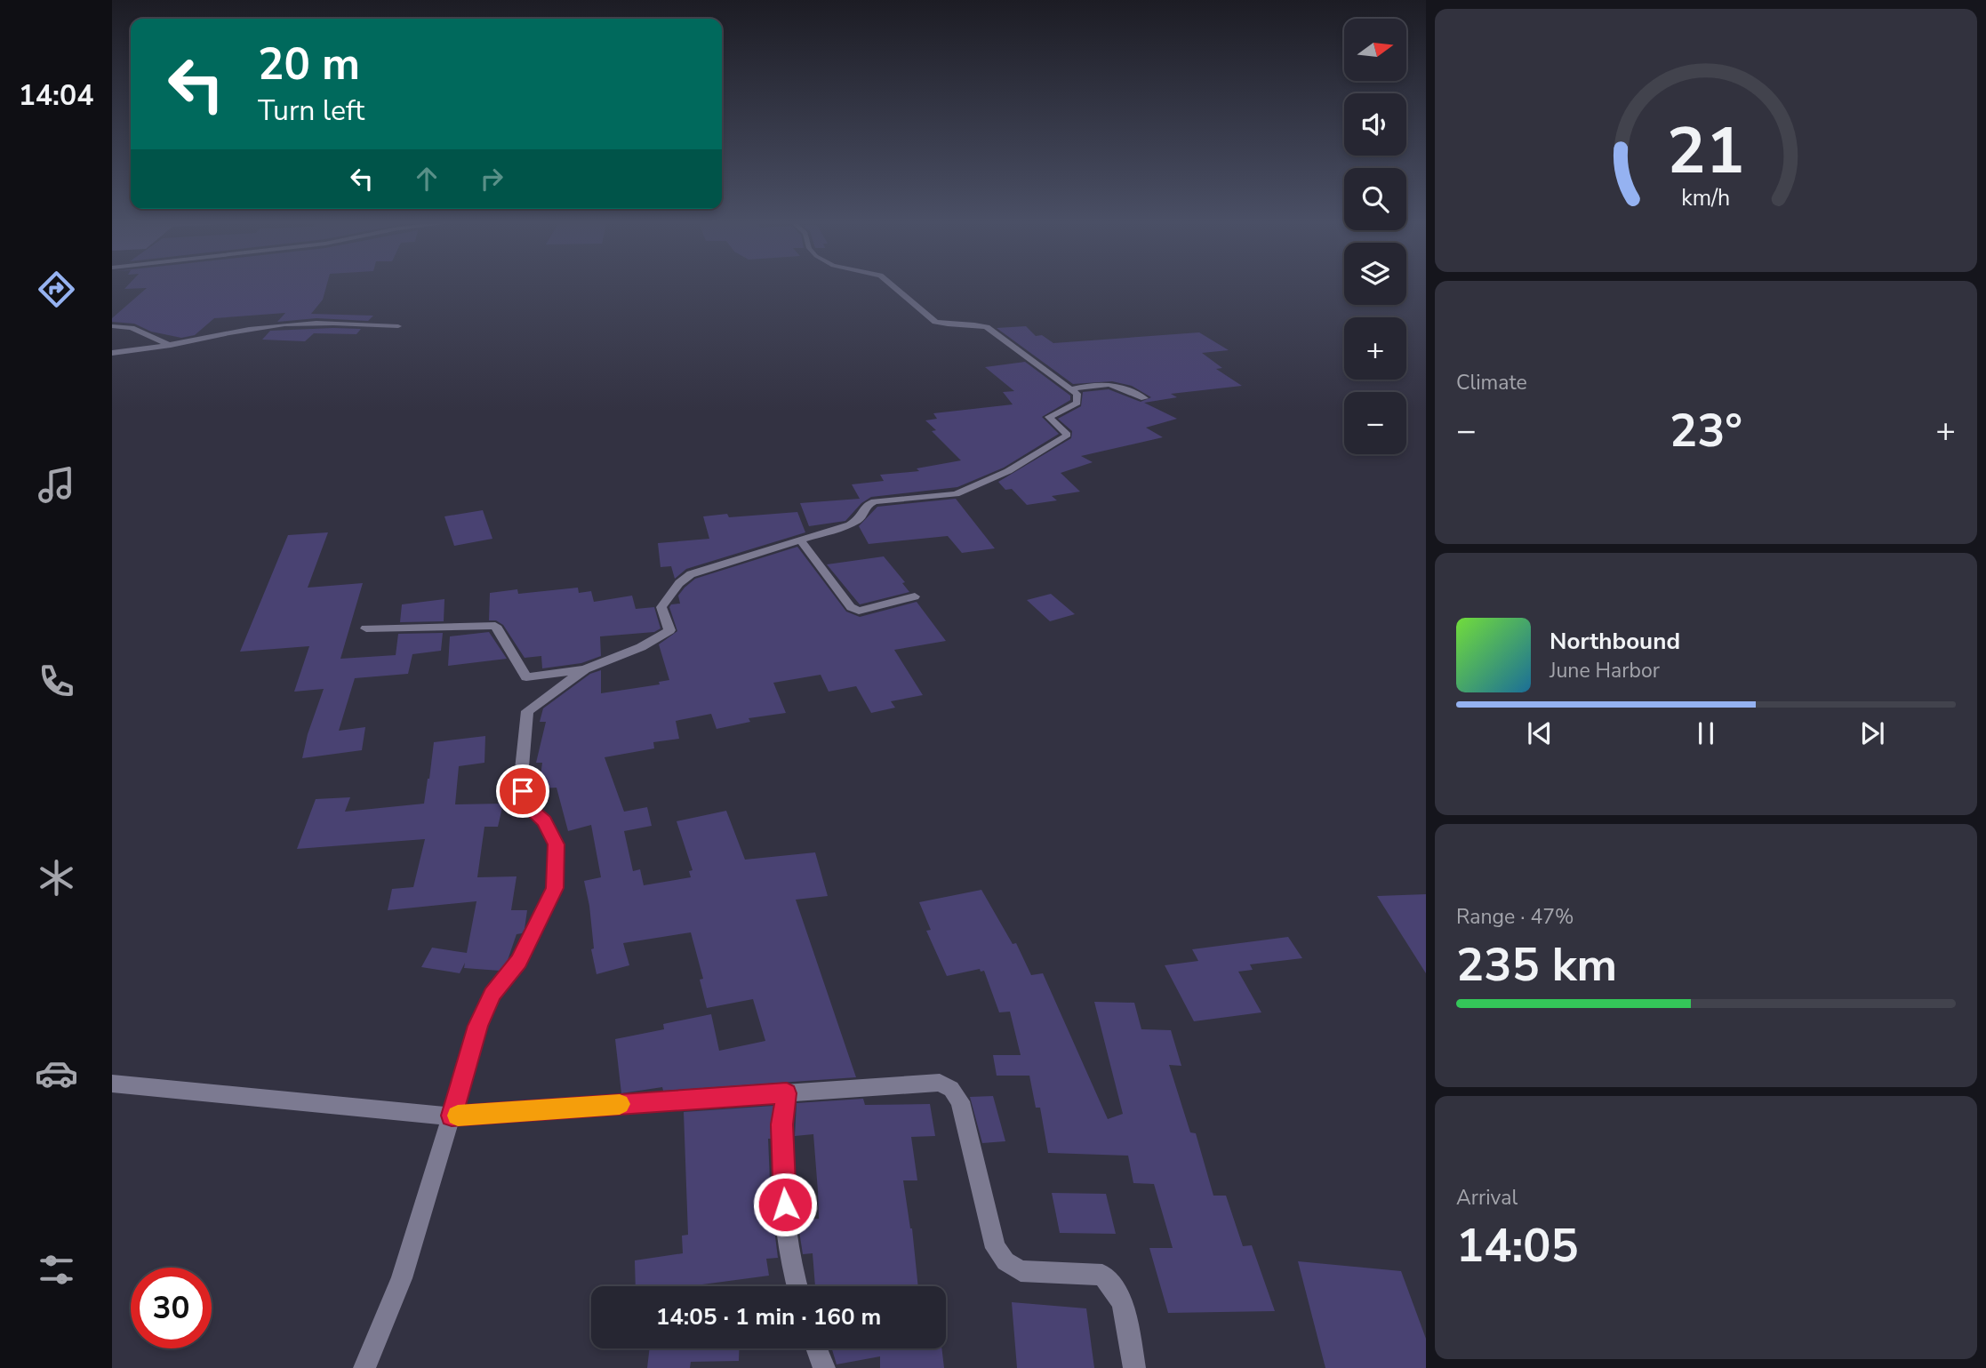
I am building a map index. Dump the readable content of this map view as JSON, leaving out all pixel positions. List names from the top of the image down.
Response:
{
  "north": "right",
  "page": {
    "tabs": "14:04",
    "map_buttons": ["+", "−"],
    "turn": ["20 m", "Turn left"],
    "tile": [
      "Climate",
      ["Range · 47%", "235 km"],
      ["Arrival", "14:05"]
    ],
    "heat": ["−", "23°", "+"],
    "song": ["Northbound", "June Harbor"],
    "limit": "30",
    "trip": "14:05 · 1 min · 160 m",
    "gauge": ["21", "km/h"]
  }
}
